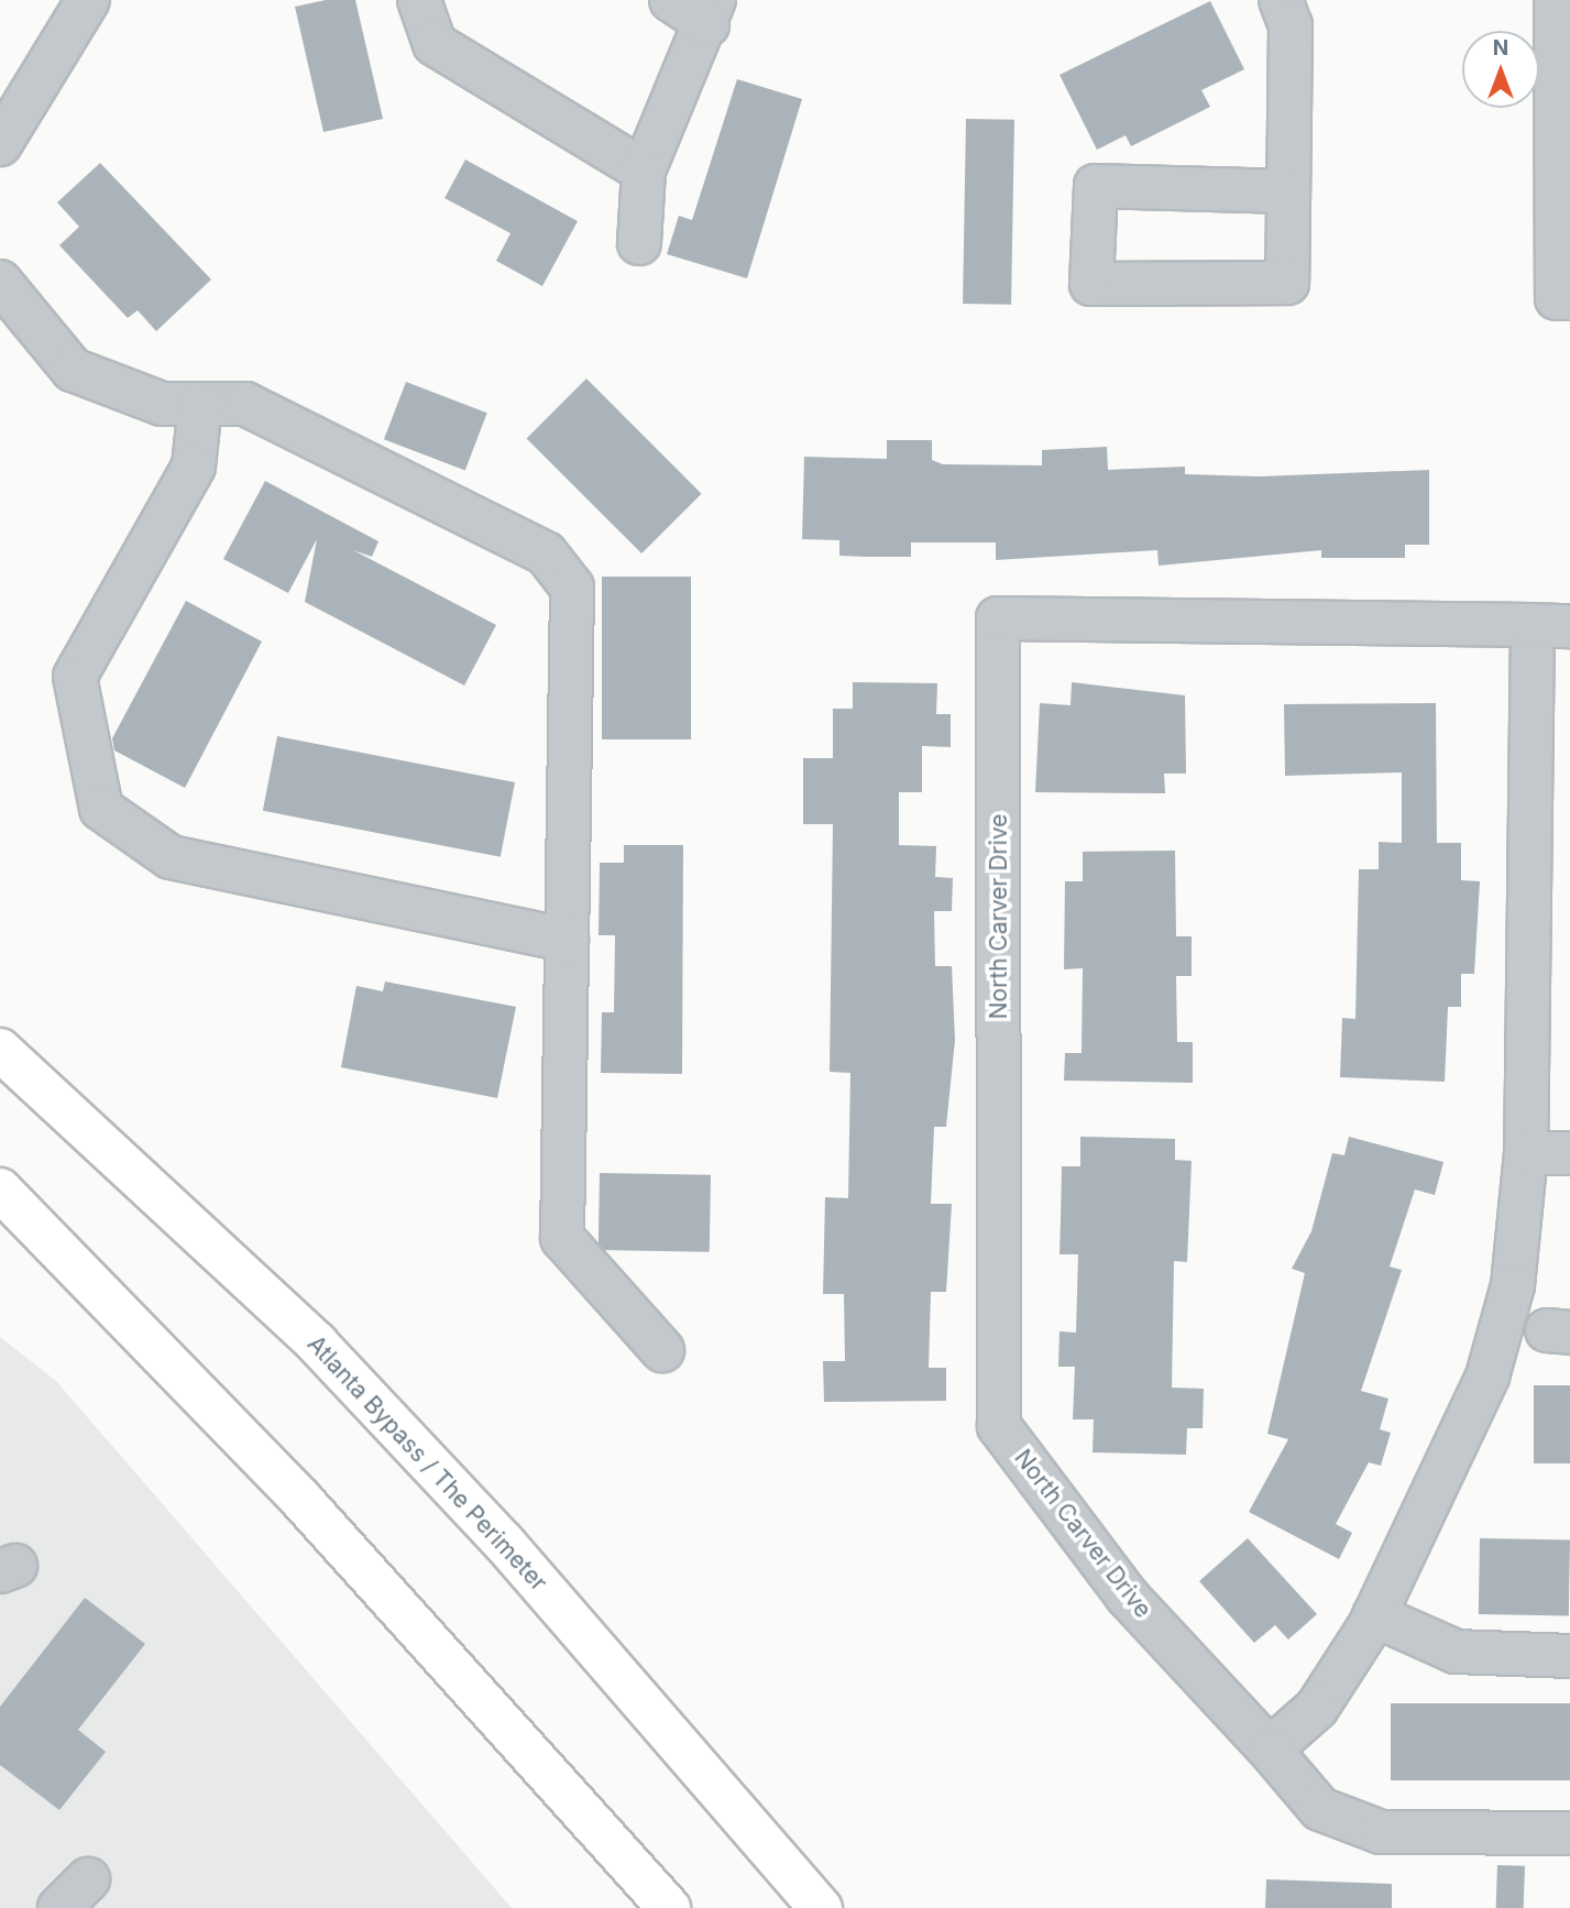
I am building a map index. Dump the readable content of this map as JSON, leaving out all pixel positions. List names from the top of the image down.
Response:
{
  "streets": {
    "highway": ["Atlanta Bypass / The Perimeter"],
    "street": ["North Carver Drive"]
  },
  "north": "top"
}
